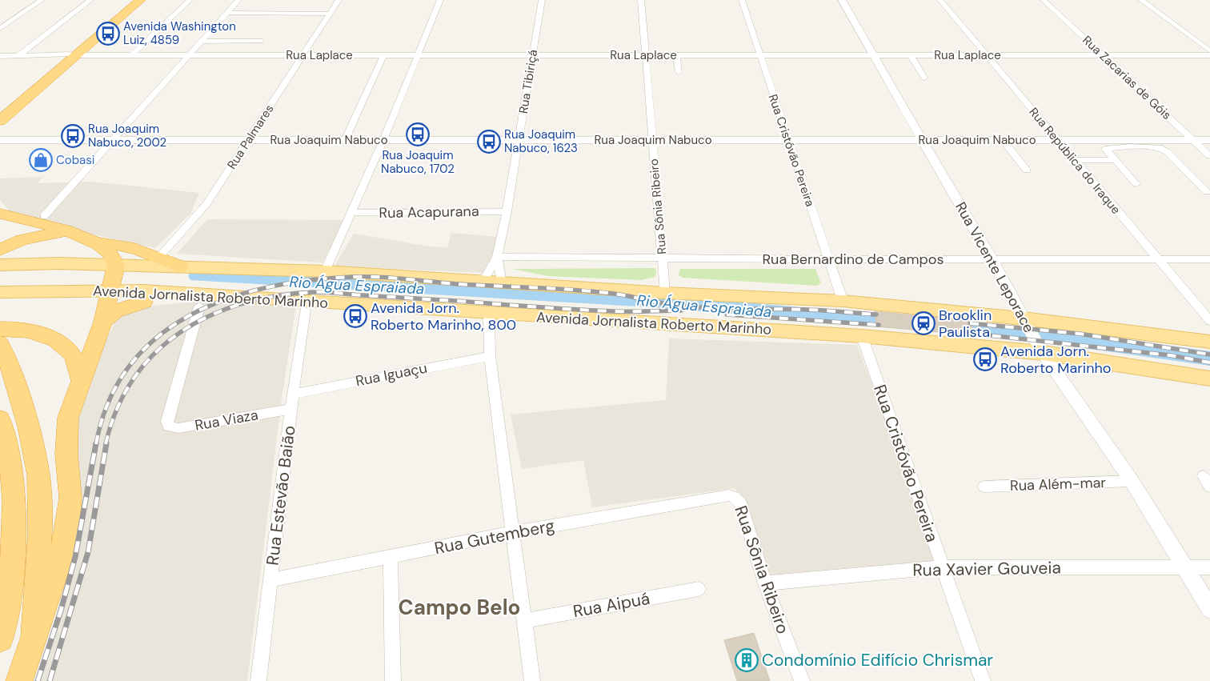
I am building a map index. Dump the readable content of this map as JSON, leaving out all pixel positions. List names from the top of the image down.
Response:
{
  "streets": {
    "main road": ["Avenida Jornalista Roberto Marinho"],
    "street": [
      "Rua Laplace",
      "Rua Zacarias de Góis",
      "Rua Tibiriçá",
      "Rua Palmares",
      "Rua Joaquim Nabuco",
      "Rua Cristóvão Pereira",
      "Rua República do Iraque",
      "Rua Sônia Ribeiro",
      "Rua Acapurana",
      "Rua Bernardino de Campos",
      "Rua Vicente Leporace",
      "Rua Iguaçu",
      "Rua Viaza",
      "Rua Além-mar",
      "Rua Estevão Baião",
      "Rua Gutemberg",
      "Rua Xavier Gouveia",
      "Rua Aipuá"
    ]
  },
  "crossings": [
    ["Rua Laplace", "Rua Zacarias de Góis"],
    ["Rua Laplace", "Rua Tibiriçá"],
    ["Rua Laplace", "Rua Palmares"],
    ["Rua Laplace", "Rua Cristóvão Pereira"],
    ["Rua Laplace", "Rua República do Iraque"],
    ["Rua Laplace", "Rua Sônia Ribeiro"],
    ["Rua Laplace", "Rua Vicente Leporace"],
    ["Rua Zacarias de Góis", "Rua Joaquim Nabuco"],
    ["Rua Tibiriçá", "Rua Joaquim Nabuco"],
    ["Rua Tibiriçá", "Rua Acapurana"],
    ["Rua Tibiriçá", "Rua Bernardino de Campos"],
    ["Rua Tibiriçá", "Avenida Jornalista Roberto Marinho"],
    ["Rua Palmares", "Rua Joaquim Nabuco"],
    ["Rua Palmares", "Avenida Jornalista Roberto Marinho"],
    ["Rua Joaquim Nabuco", "Rua Cristóvão Pereira"],
    ["Rua Joaquim Nabuco", "Rua República do Iraque"],
    ["Rua Joaquim Nabuco", "Rua Sônia Ribeiro"],
    ["Rua Joaquim Nabuco", "Rua Vicente Leporace"],
    ["Rua Cristóvão Pereira", "Rua Bernardino de Campos"],
    ["Rua Cristóvão Pereira", "Avenida Jornalista Roberto Marinho"],
    ["Rua Cristóvão Pereira", "Rua Xavier Gouveia"],
    ["Rua República do Iraque", "Rua Bernardino de Campos"],
    ["Rua Sônia Ribeiro", "Rua Bernardino de Campos"],
    ["Rua Sônia Ribeiro", "Avenida Jornalista Roberto Marinho"],
    ["Rua Sônia Ribeiro", "Rua Gutemberg"],
    ["Rua Sônia Ribeiro", "Rua Xavier Gouveia"],
    ["Rua Bernardino de Campos", "Rua Vicente Leporace"],
    ["Rua Vicente Leporace", "Avenida Jornalista Roberto Marinho"],
    ["Rua Vicente Leporace", "Rua Além-mar"],
    ["Rua Vicente Leporace", "Rua Xavier Gouveia"],
    ["Rua Iguaçu", "Rua Estevão Baião"],
    ["Rua Viaza", "Rua Estevão Baião"],
    ["Rua Estevão Baião", "Rua Gutemberg"]
  ],
  "districts": ["Campo Belo"],
  "water": ["Rio Água Espraiada"],
  "places": {
    "bus stop": [
      "Avenida Washington Luiz, 4859",
      "Rua Joaquim Nabuco, 1702",
      "Rua Joaquim Nabuco, 2002",
      "Rua Joaquim Nabuco, 1623",
      "Avenida Jorn. Roberto Marinho, 800",
      "Avenida Jorn. Roberto Marinho"
    ],
    "shop": ["Cobasi"],
    "station": ["Brooklin Paulista"],
    "building": ["Condomínio Edifício Chrismar"]
  }
}
